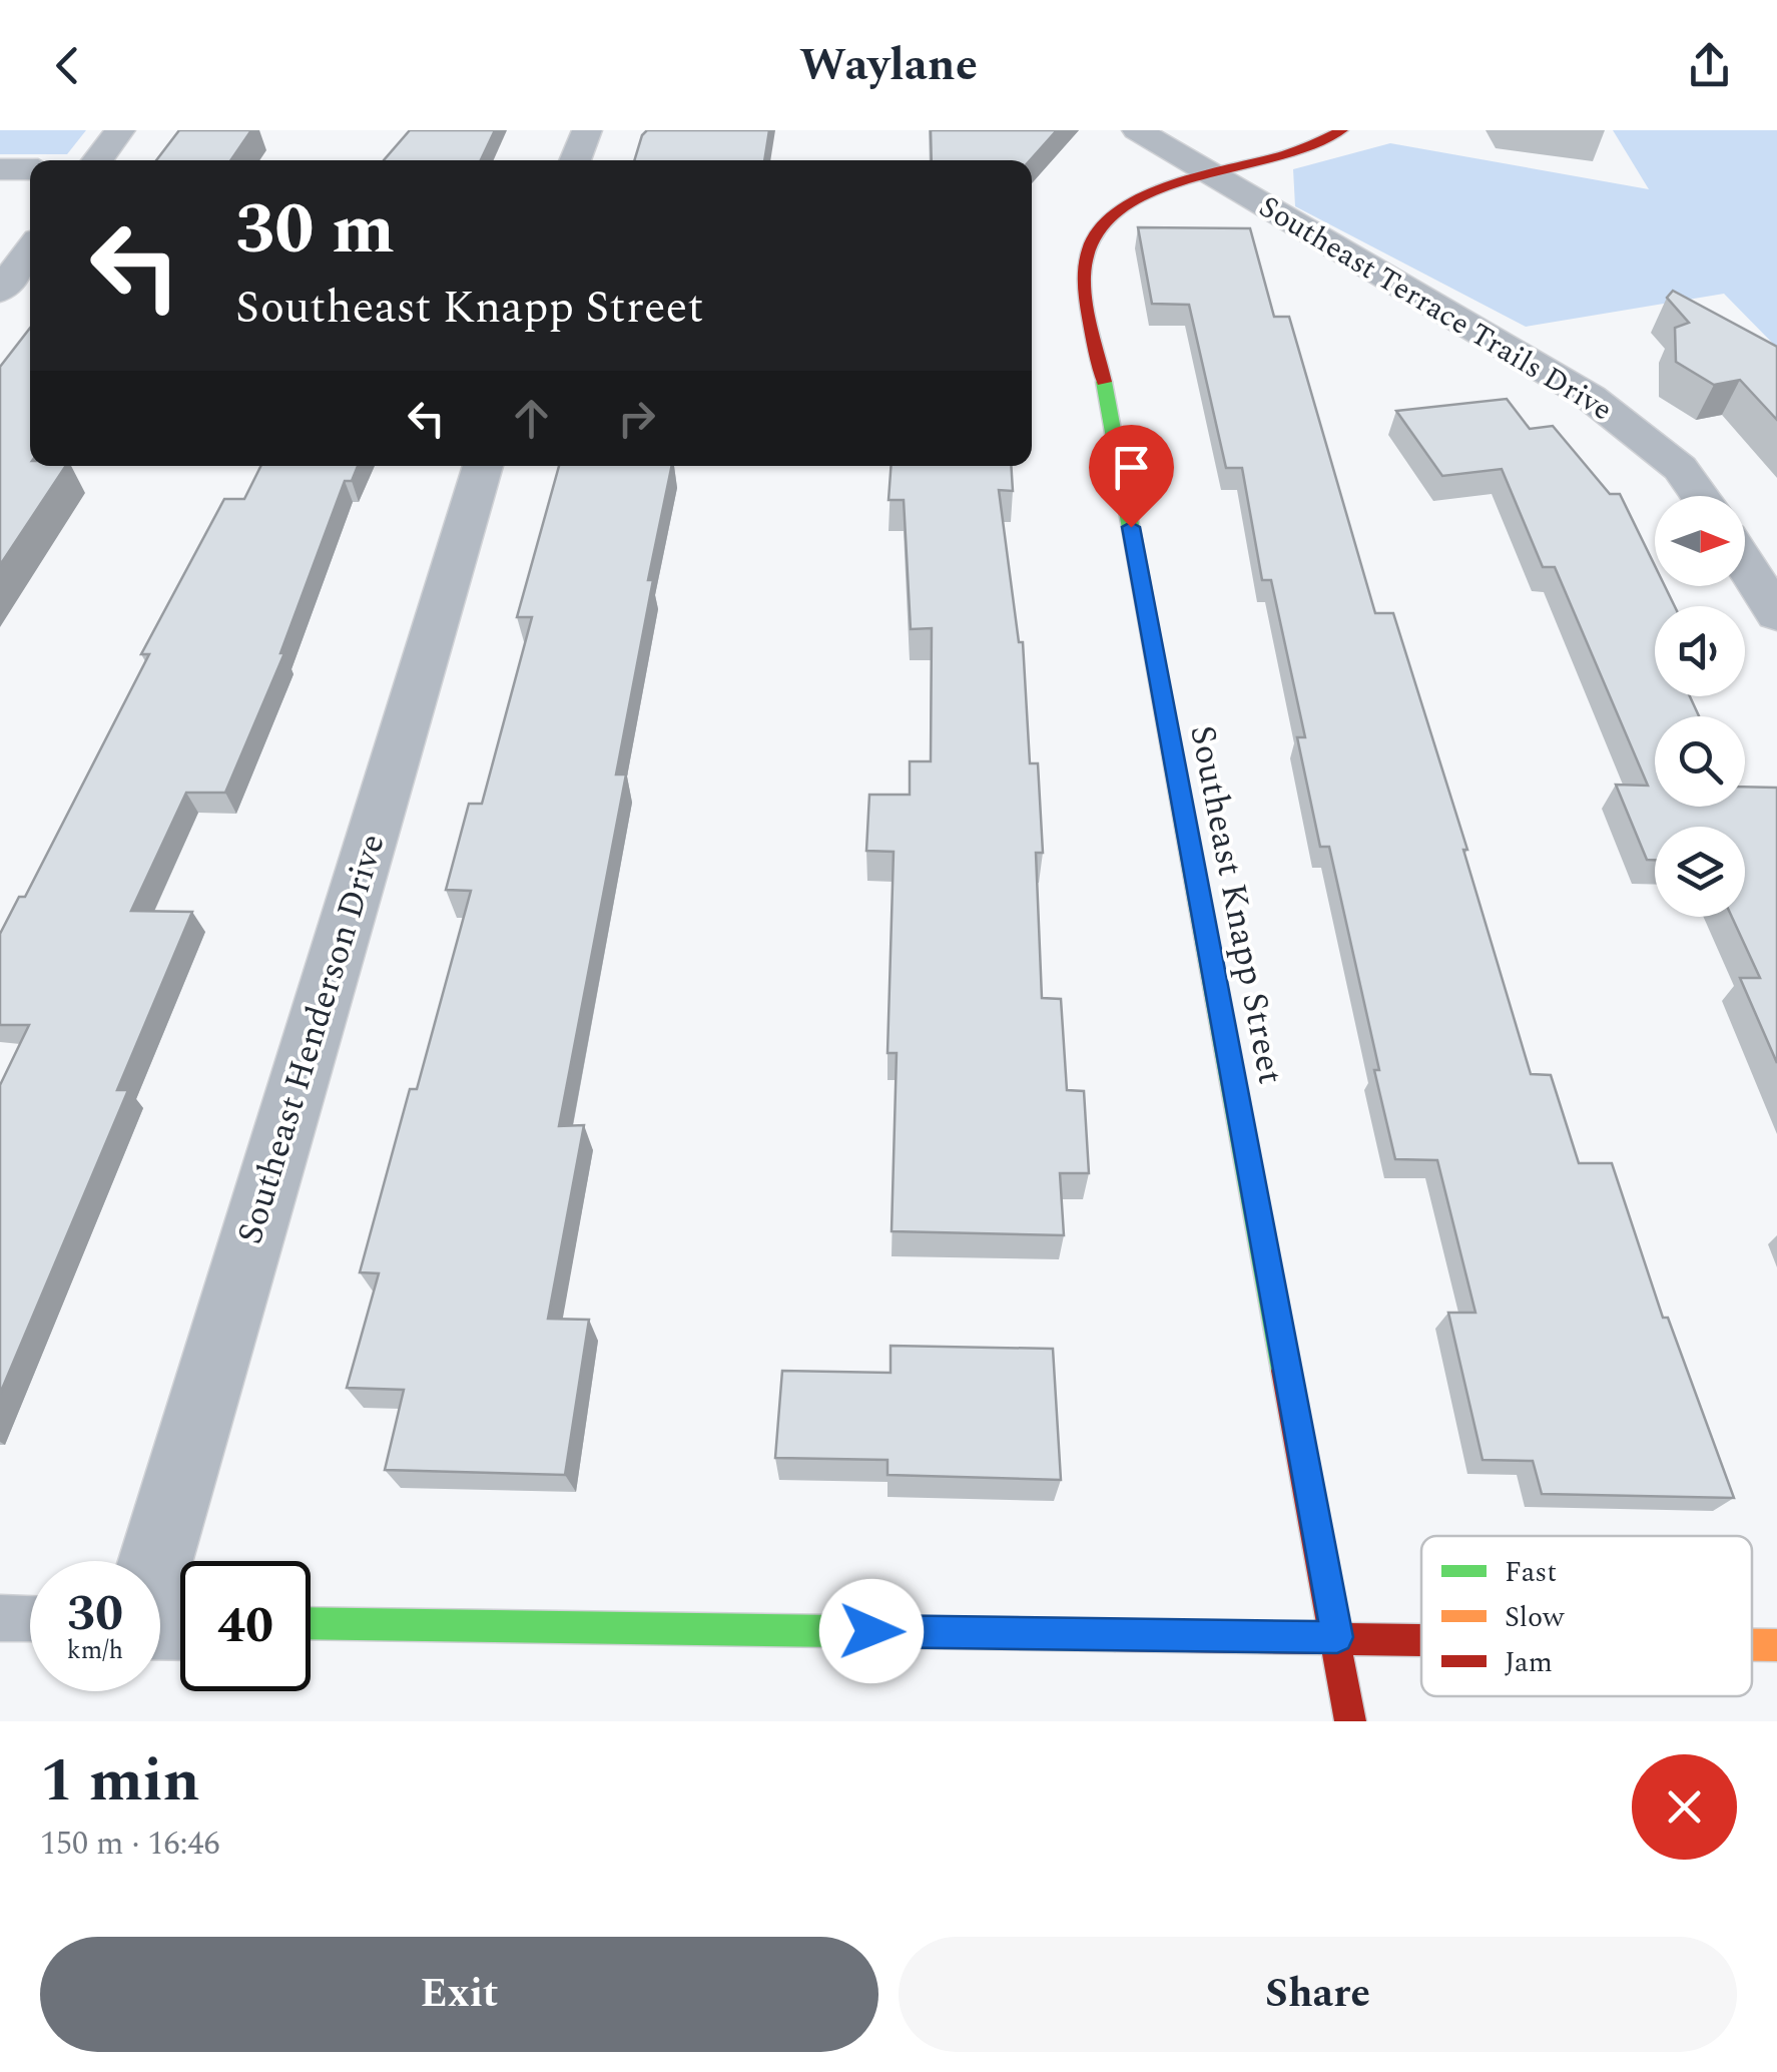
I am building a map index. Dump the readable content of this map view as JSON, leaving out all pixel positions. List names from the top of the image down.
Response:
{
  "streets": {
    "street": ["Southeast Terrace Trails Drive", "Southeast Knapp Street", "Southeast Henderson Drive"]
  },
  "crossings": [
    ["Southeast Terrace Trails Drive", "Southeast Knapp Street"]
  ],
  "legend": ["Fast", "Slow", "Jam"],
  "north": "right",
  "page": {
    "header": "Waylane",
    "turn": ["30 m", "Southeast Knapp Street"],
    "speed": "30 km/h",
    "limit": "40",
    "heading": ["1 min", "150 m · 16:46"],
    "buttons": ["Exit", "Share"]
  }
}
